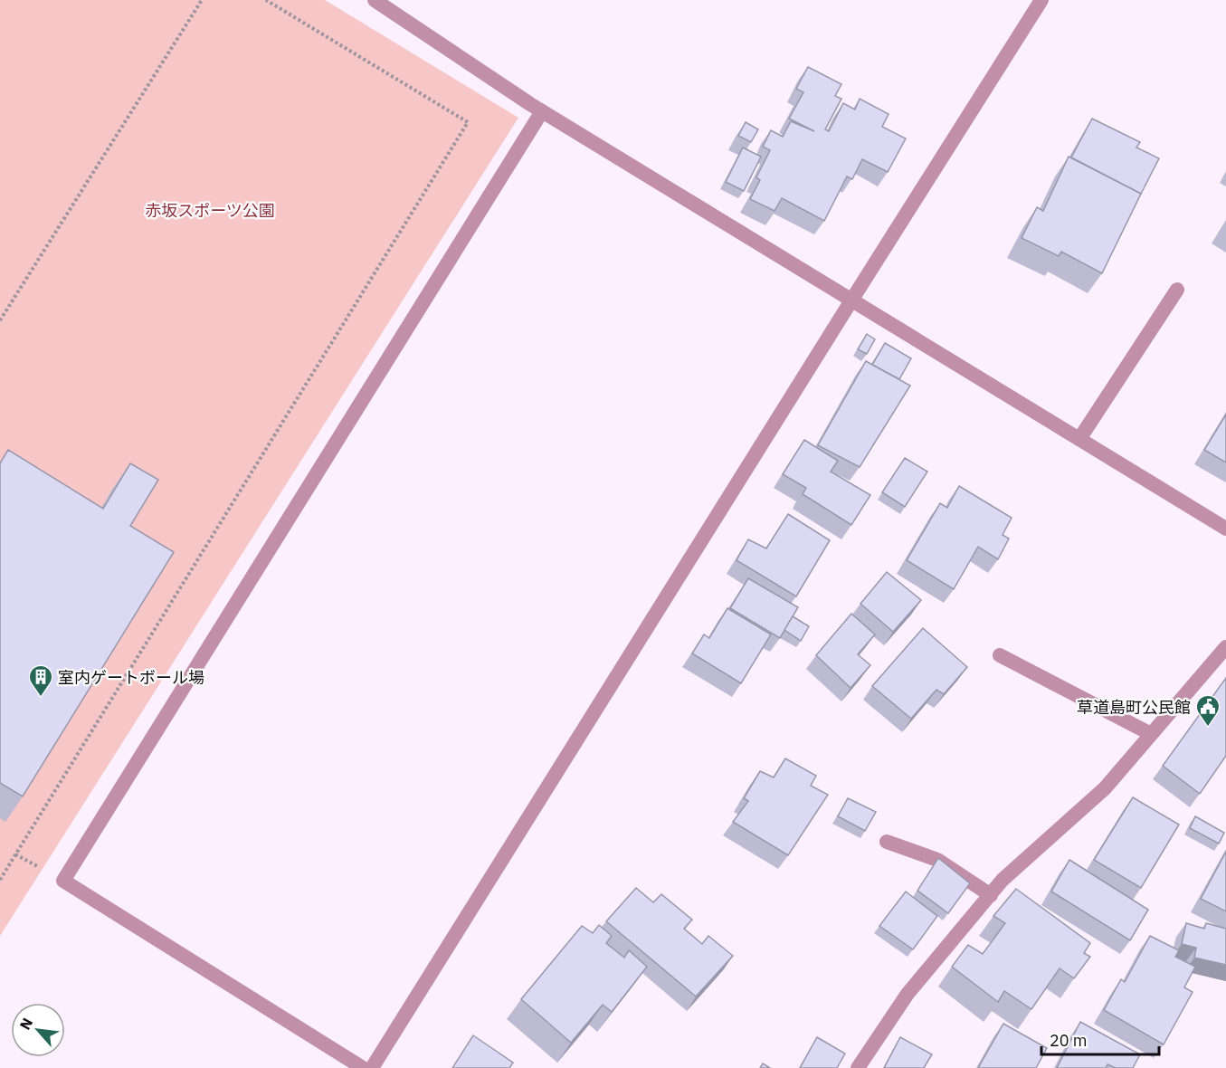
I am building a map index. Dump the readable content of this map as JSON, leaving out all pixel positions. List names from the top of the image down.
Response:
{
  "parks": ["赤坂スポーツ公園"],
  "places": {
    "building": ["室内ゲートボール場"],
    "public building": ["草道島町公民館"]
  },
  "scale_bar": "20 m",
  "north": "top left"
}
